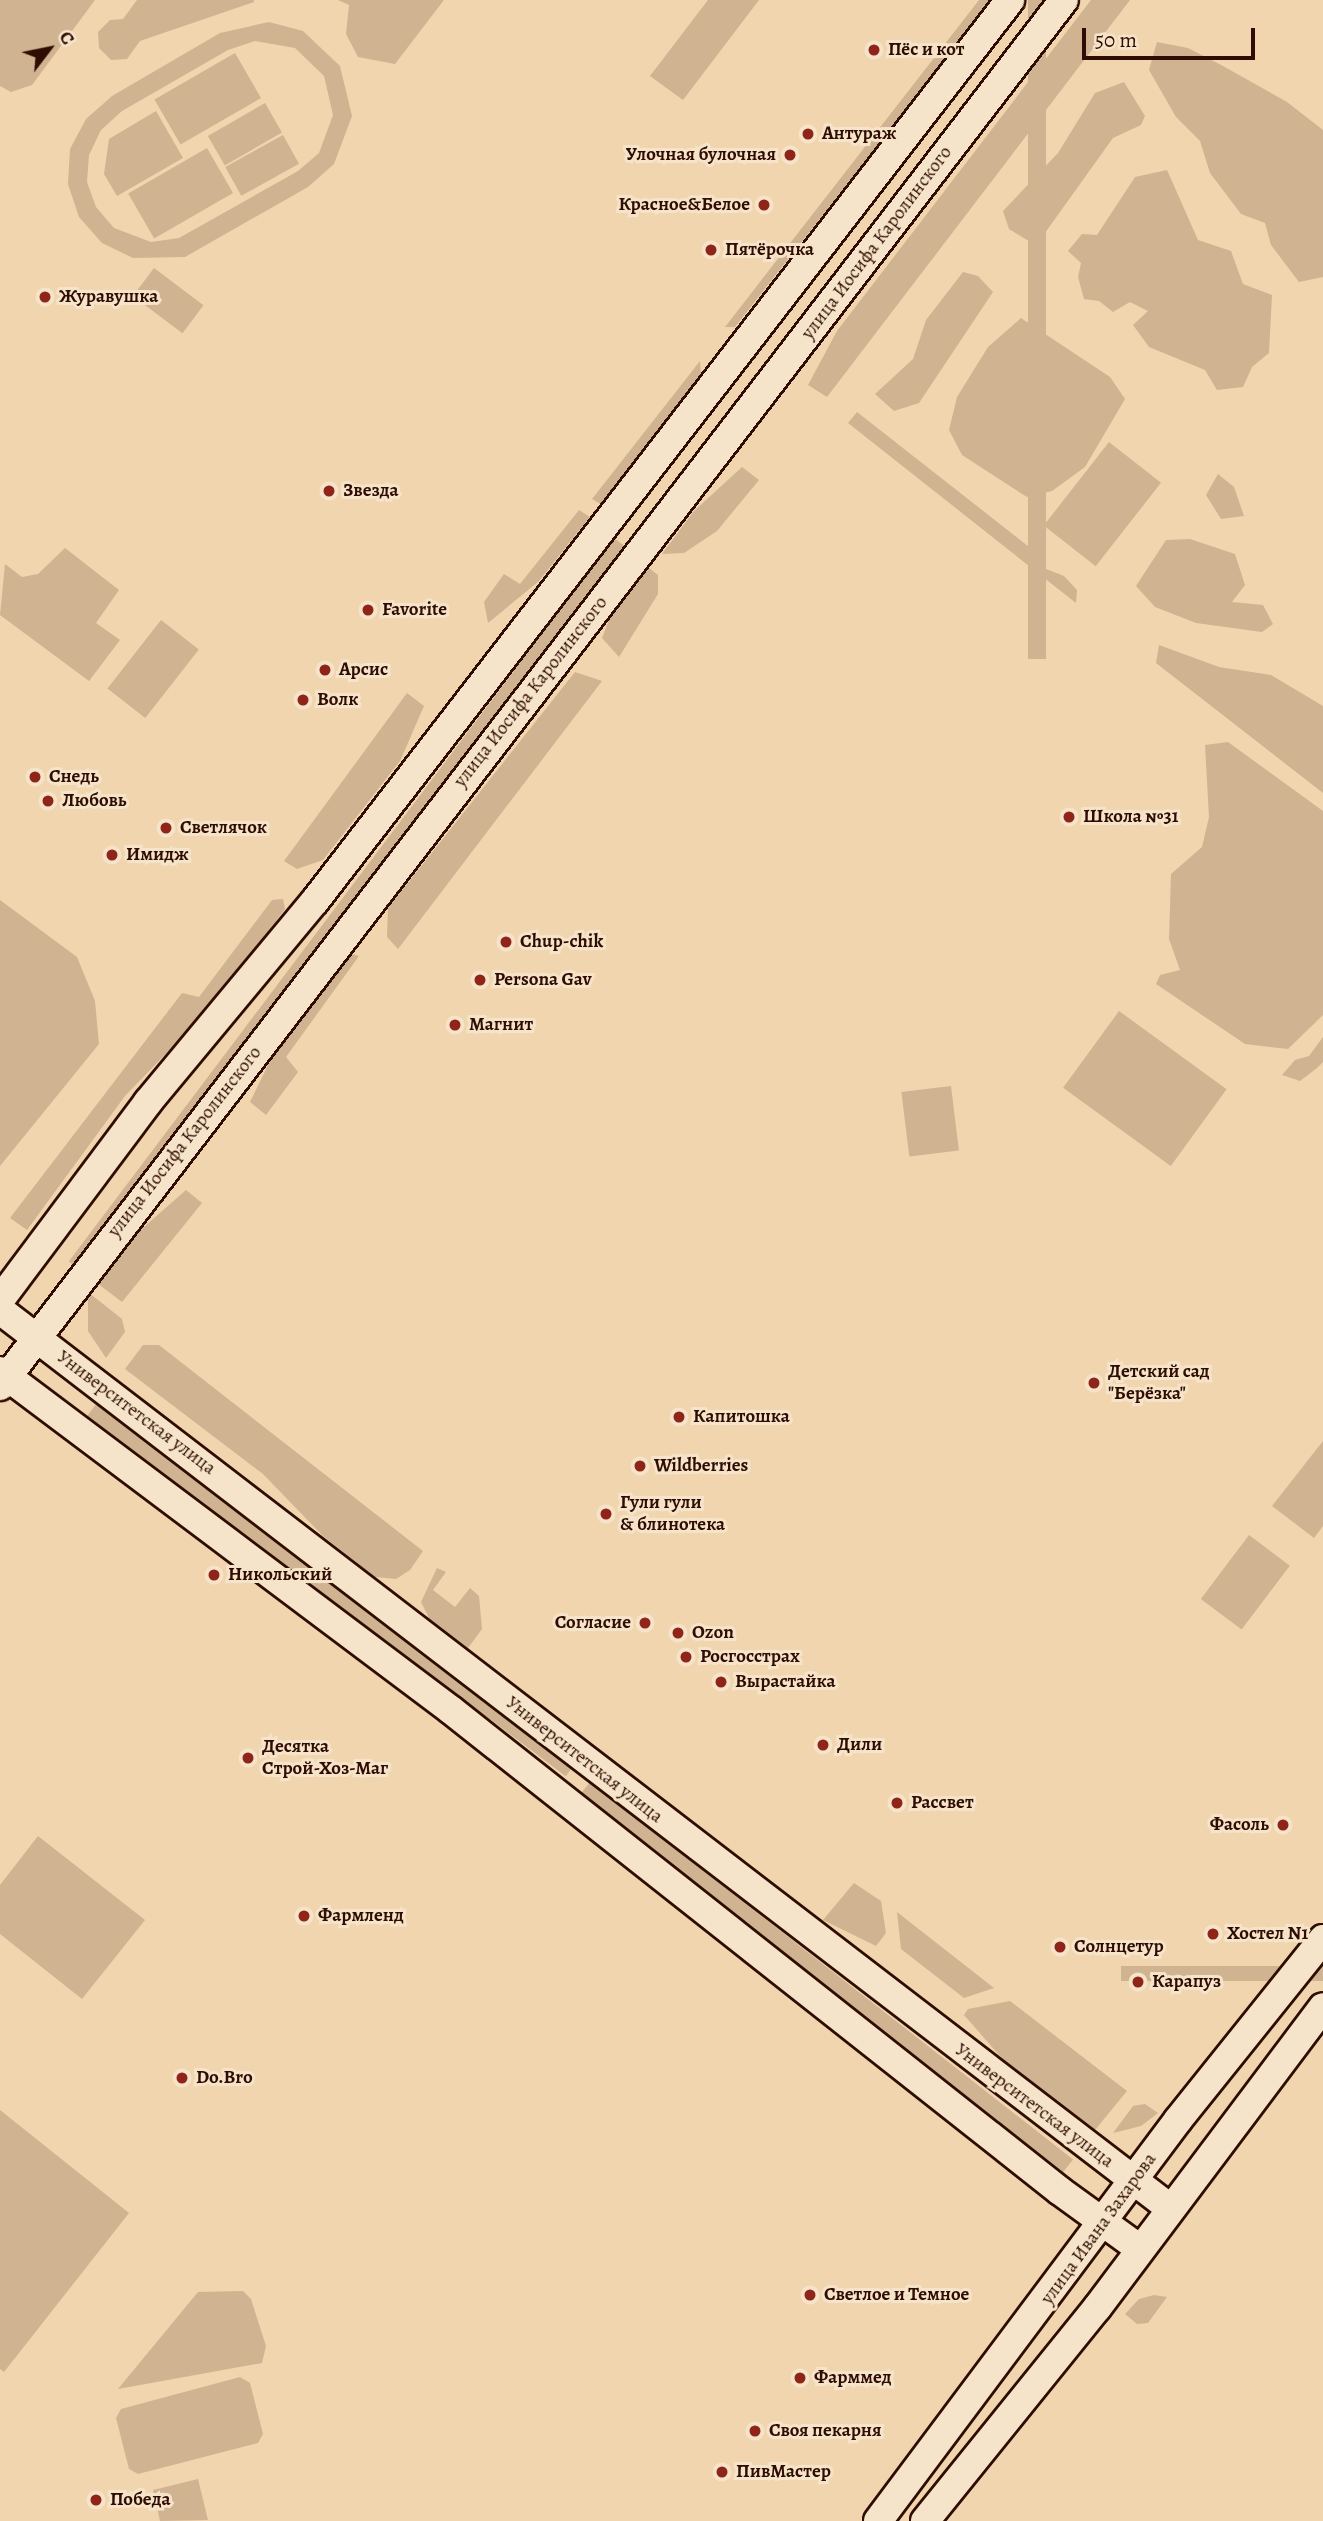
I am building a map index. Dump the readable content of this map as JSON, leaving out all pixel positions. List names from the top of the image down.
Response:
{
  "streets": {
    "main road": ["улица Иосифа Каролинского", "Университетская улица", "улица Ивана Захарова"]
  },
  "crossings": [
    ["улица Иосифа Каролинского", "Университетская улица"],
    ["Университетская улица", "улица Ивана Захарова"]
  ],
  "places": [
    "Пёс и кот",
    "Антураж",
    "Улочная булочная",
    "Красное&Белое",
    "Пятёрочка",
    "Журавушка",
    "Звезда",
    "Favorite",
    "Арсис",
    "Волк",
    "Снедь",
    "Любовь",
    "Школа №31",
    "Светлячок",
    "Имидж",
    "Chup-chik",
    "Persona Gav",
    "Магнит",
    "Детский сад \"Берёзка\"",
    "Капитошка",
    "Wildberries",
    "Гули гули & блинотека",
    "Никольский",
    "Согласие",
    "Ozon",
    "Росгосстрах",
    "Вырастайка",
    "Дили",
    "Десятка Строй-Хоз-Маг",
    "Рассвет",
    "Фасоль",
    "Фармленд",
    "Хостел N1",
    "Солнцетур",
    "Карапуз",
    "Do.Bro",
    "Светлое и Темное",
    "Фарммед",
    "Своя пекарня",
    "ПивМастер",
    "Победа"
  ],
  "scale_bar": "50 m",
  "north": "top right"
}
